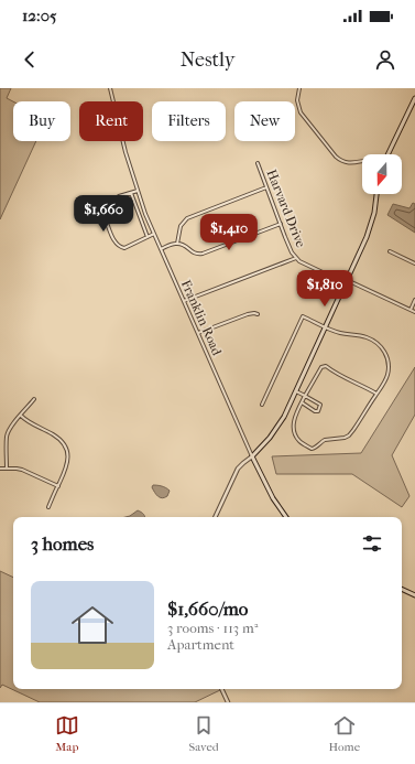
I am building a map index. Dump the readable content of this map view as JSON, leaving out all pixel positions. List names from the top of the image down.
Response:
{
  "streets": {
    "main road": ["Franklin Road"],
    "street": ["Harvard Drive"]
  },
  "north": "bottom",
  "page": {
    "status": "12:05",
    "header": "Nestly",
    "chip": [
      "Buy",
      "Rent",
      "Filters",
      "New"
    ],
    "price": ["$1,660", "$1,410", "$1,810"],
    "heading": "3 homes",
    "list": [
      {
        "name": "$1,660/mo",
        "note": "3 rooms · 113 m² · Apartment"
      }
    ],
    "tabs": ["Map", "Saved", "Home"]
  }
}
